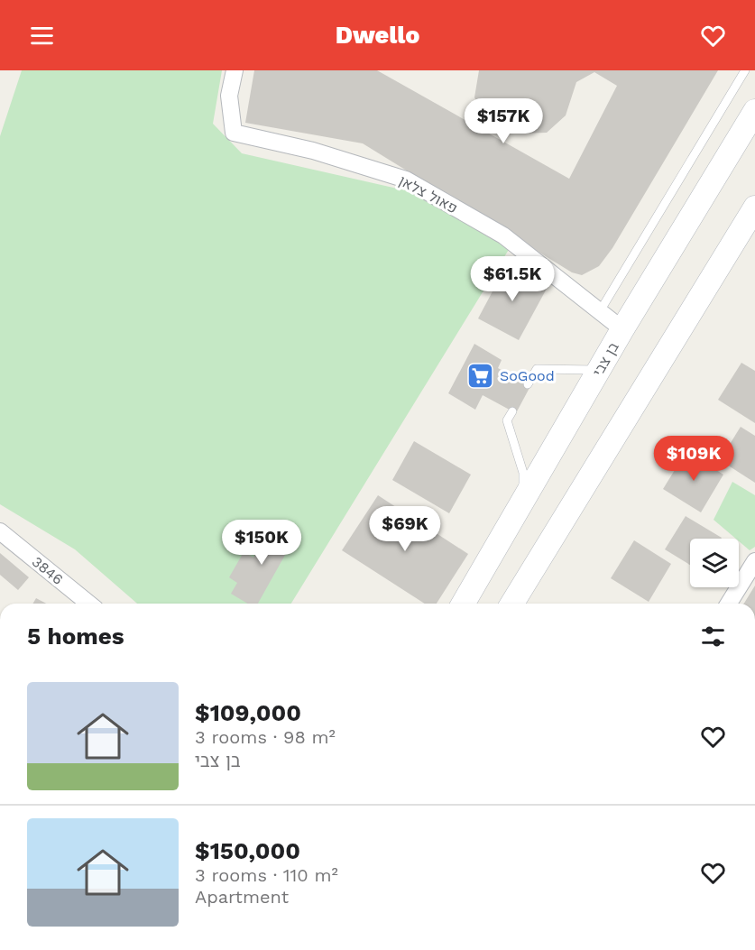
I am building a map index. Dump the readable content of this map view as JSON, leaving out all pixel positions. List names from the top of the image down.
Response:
{
  "streets": {
    "main road": ["בן צבי"],
    "street": ["פאול צלאן", "3846"]
  },
  "crossings": [
    ["פאול צלאן", "בן צבי"]
  ],
  "places": {
    "supermarket": ["SoGood"]
  },
  "page": {
    "header": "Dwello",
    "price": [
      "$157K",
      "$61.5K",
      "$109K",
      "$69K",
      "$150K"
    ],
    "heading": "5 homes",
    "list": [
      {
        "name": "$109,000",
        "note": "3 rooms · 98 m² · בן צבי"
      },
      {
        "name": "$150,000",
        "note": "3 rooms · 110 m² · Apartment"
      }
    ]
  }
}
